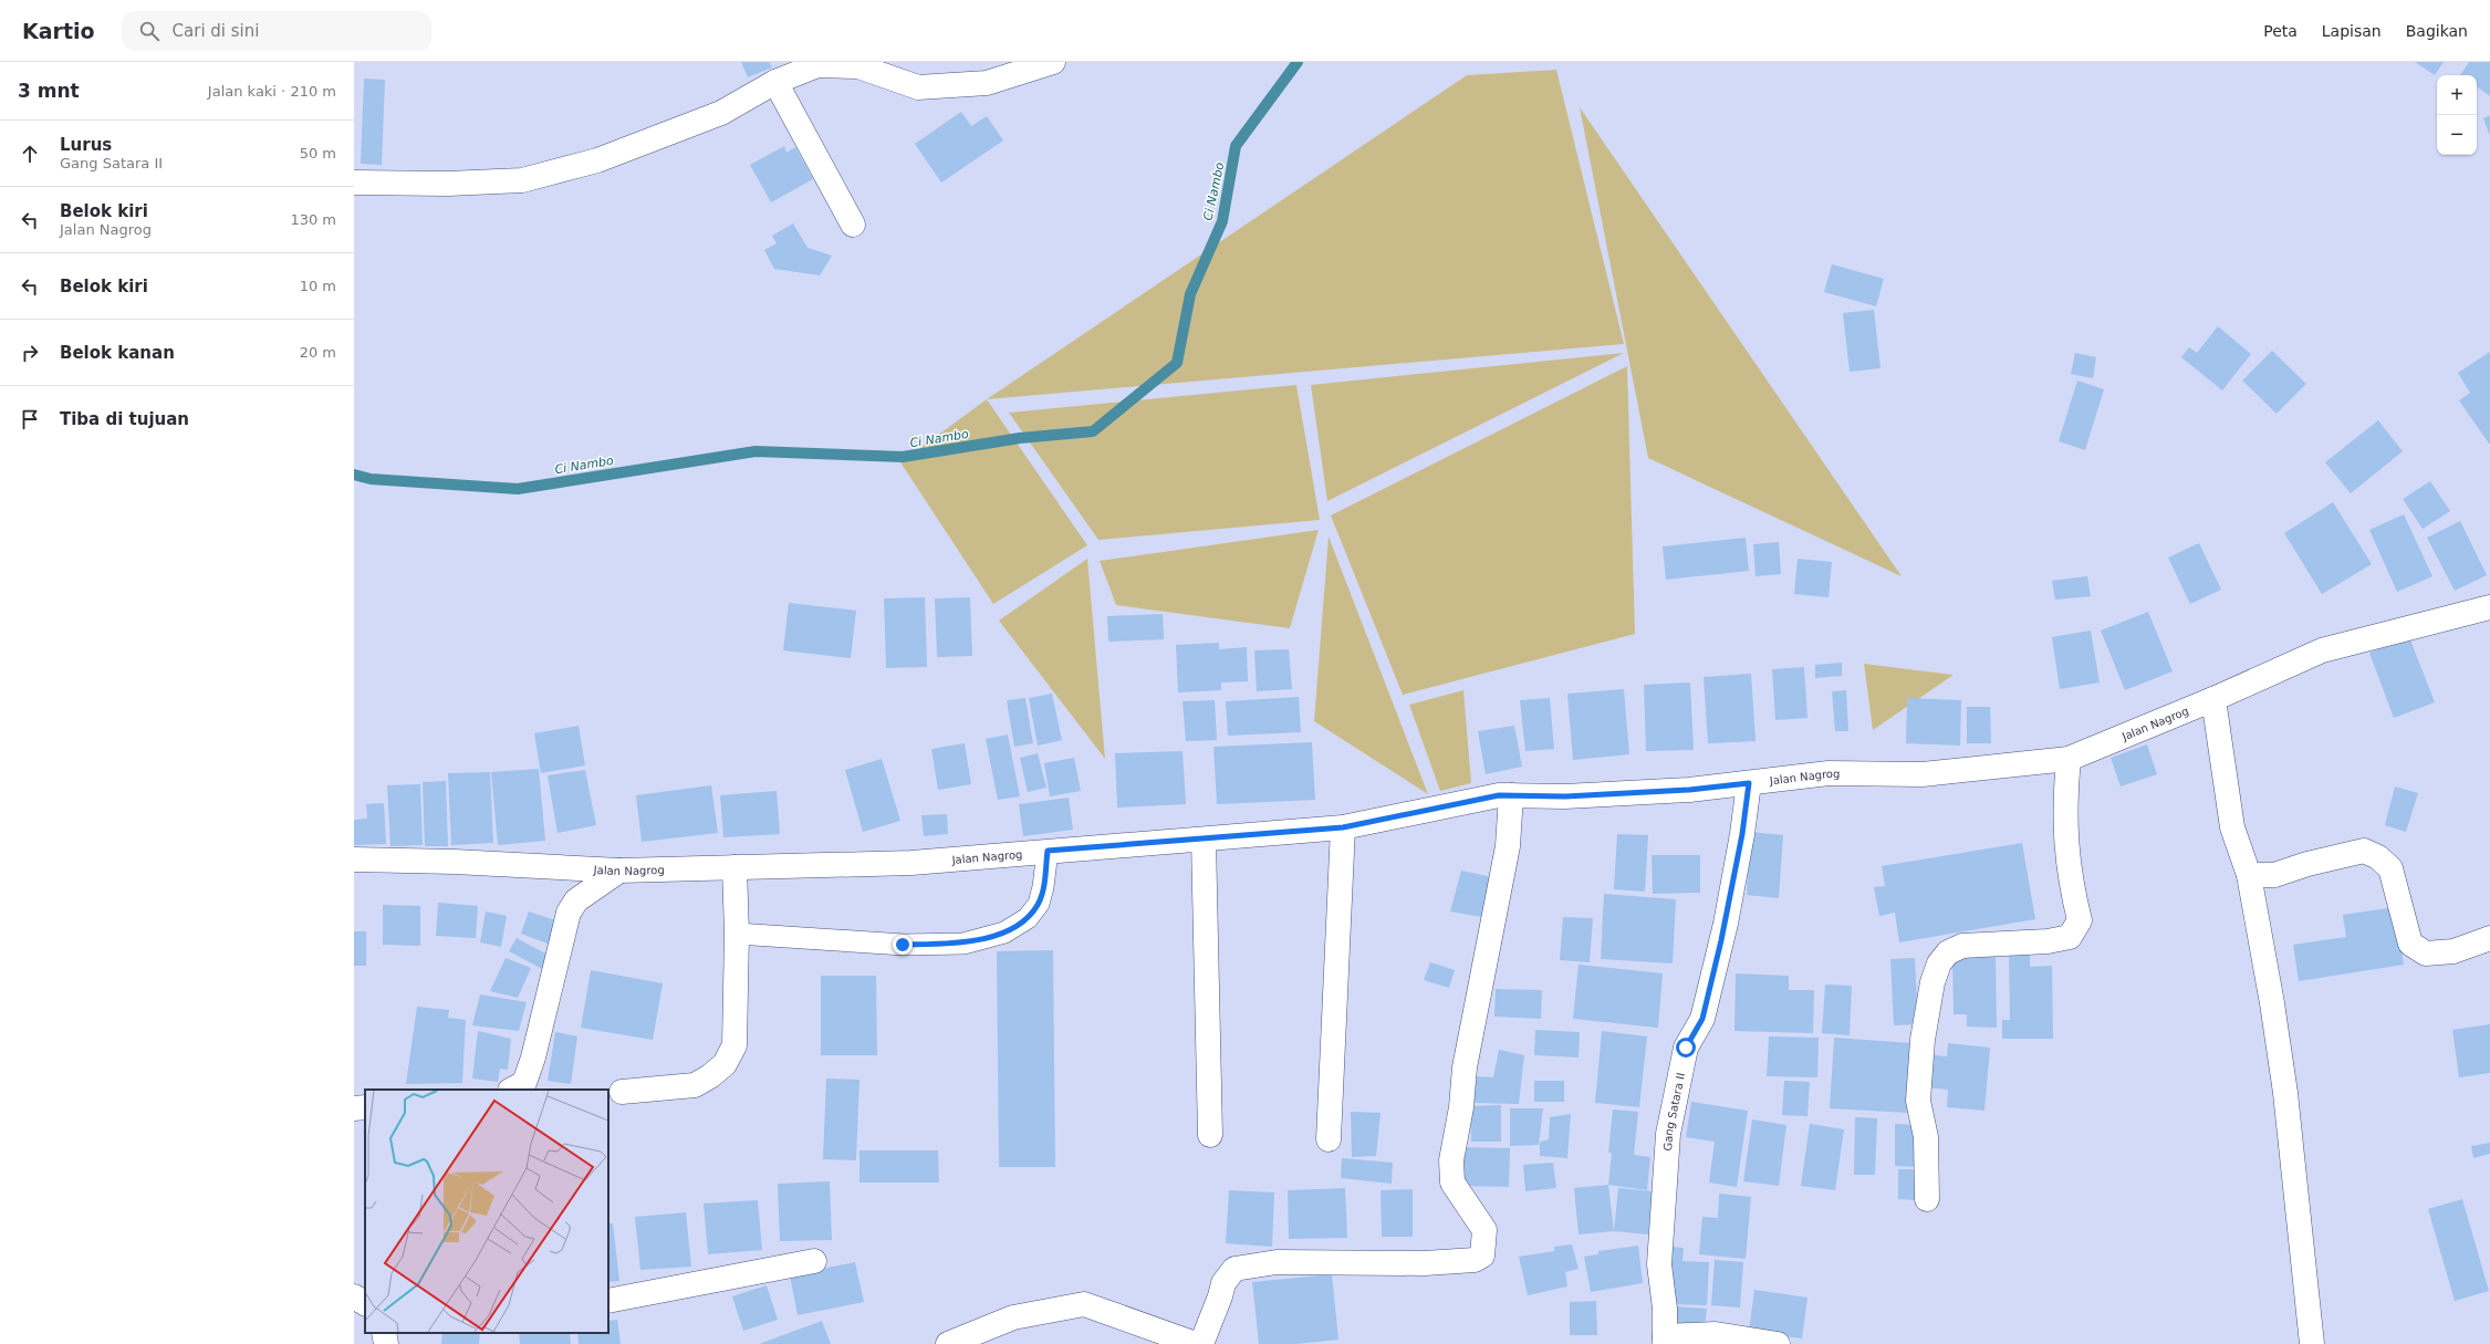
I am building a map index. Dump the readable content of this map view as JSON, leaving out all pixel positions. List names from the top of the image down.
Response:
{
  "streets": {
    "street": ["Jalan Nagrog", "Gang Satara II"]
  },
  "crossings": [
    ["Jalan Nagrog", "Gang Satara II"]
  ],
  "water": ["Ci Nambo"],
  "page": {
    "header": "Kartio",
    "search": "Cari di sini",
    "nav": ["Peta", "Lapisan", "Bagikan"],
    "heading": ["3 mnt", "Jalan kaki · 210 m"],
    "map_buttons": ["+", "−"],
    "list": [
      ["Lurus", "Gang Satara II", "50 m"],
      ["Belok kiri", "Jalan Nagrog", "130 m"],
      ["Belok kiri", "10 m"],
      ["Belok kanan", "20 m"],
      "Tiba di tujuan"
    ]
  }
}
